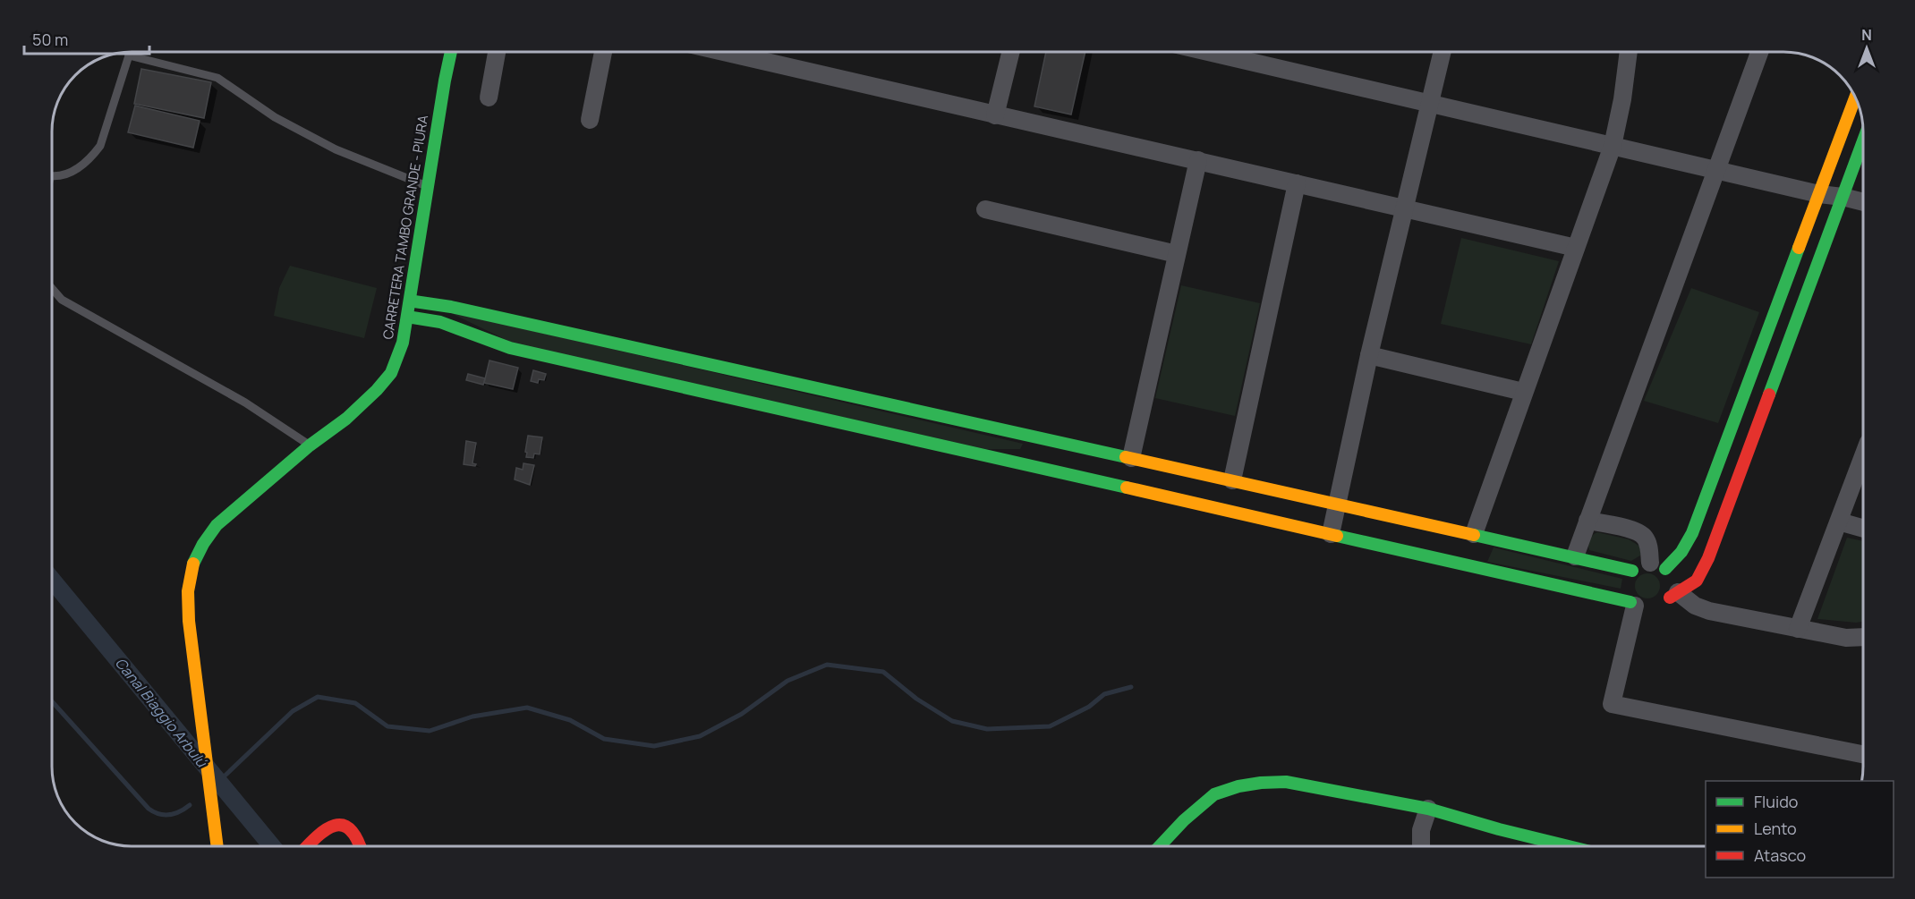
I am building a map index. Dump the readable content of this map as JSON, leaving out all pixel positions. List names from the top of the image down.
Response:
{
  "streets": {
    "street": ["CARRETERA TAMBO GRANDE - PIURA"]
  },
  "water": ["Canal Biaggio Arbulú"],
  "legend": ["Fluido", "Lento", "Atasco"],
  "scale_bar": "50 m",
  "north": "top"
}
